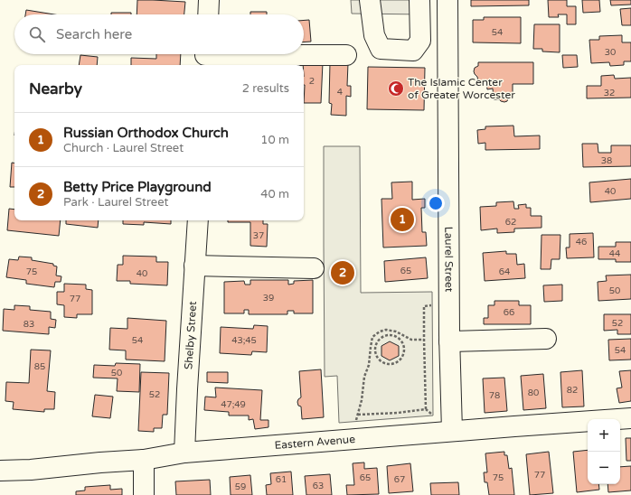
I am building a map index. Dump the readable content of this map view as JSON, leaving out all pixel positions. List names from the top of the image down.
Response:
{
  "streets": {
    "street": ["Laurel Street", "Shelby Street", "Eastern Avenue"]
  },
  "crossings": [
    ["Laurel Street", "Eastern Avenue"],
    ["Shelby Street", "Eastern Avenue"]
  ],
  "places": {
    "mosque": ["The Islamic Center of Greater Worcester"]
  },
  "house_numbers": [
    "54",
    "30",
    "2",
    "4",
    "32",
    "38",
    "40",
    "62",
    "37",
    "46",
    "44",
    "65",
    "75",
    "64",
    "40",
    "50",
    "39",
    "77",
    "66",
    "52",
    "83",
    "54",
    "43;45",
    "54",
    "85",
    "50",
    "82",
    "80",
    "52",
    "78",
    "47;49",
    "77",
    "65",
    "75",
    "61",
    "67",
    "63",
    "59"
  ],
  "page": {
    "search": "Search here",
    "heading": ["Nearby", "2 results"],
    "list": [
      {
        "mark": "1",
        "name": "Russian Orthodox Church",
        "note": "Church · Laurel Street",
        "value": "10 m"
      },
      {
        "mark": "2",
        "name": "Betty Price Playground",
        "note": "Park · Laurel Street",
        "value": "40 m"
      }
    ],
    "pins": ["1", "2"],
    "map_buttons": ["+", "−"]
  }
}
